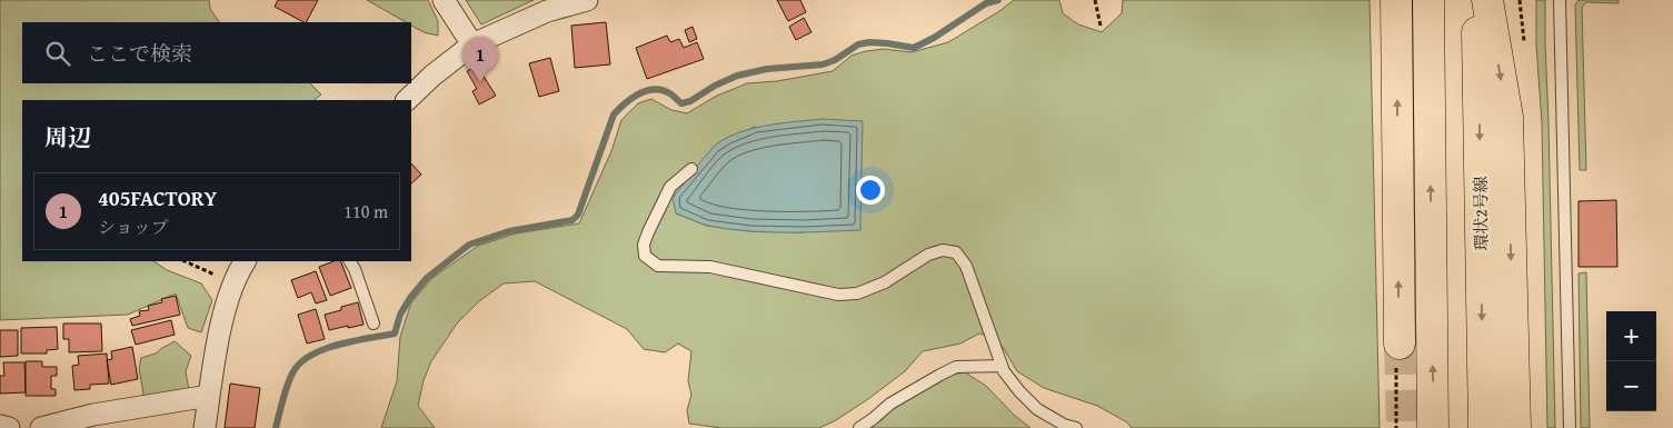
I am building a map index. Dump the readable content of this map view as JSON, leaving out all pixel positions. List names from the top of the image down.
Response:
{
  "streets": {
    "main road": ["環状2号線"]
  },
  "page": {
    "search": "ここで検索",
    "pins": "1",
    "heading": "周辺",
    "list": [
      {
        "mark": "1",
        "name": "405FACTORY",
        "note": "ショップ",
        "value": "110 m"
      }
    ],
    "map_buttons": ["+", "−"]
  }
}
